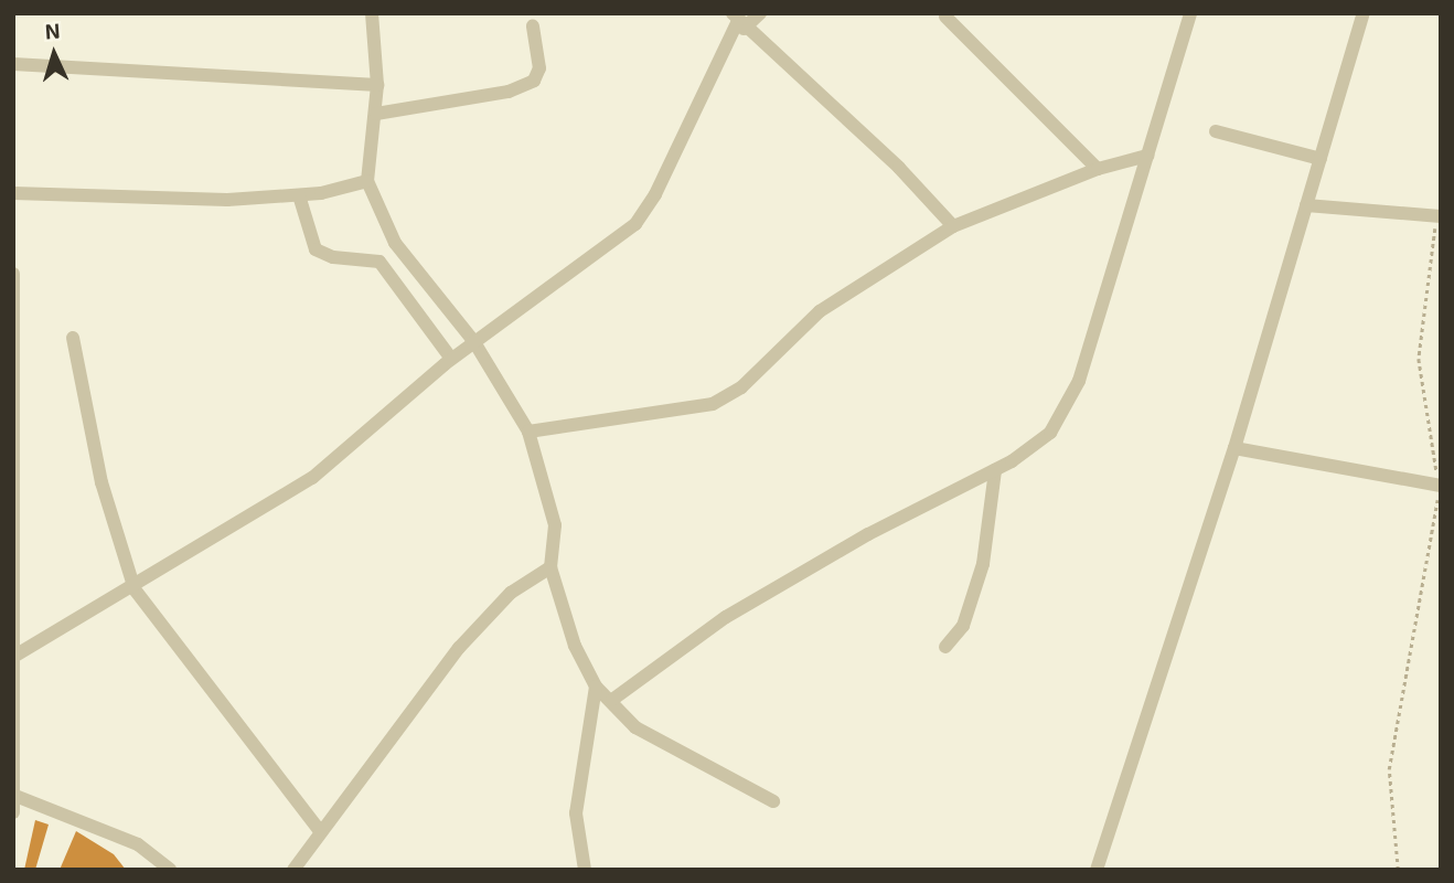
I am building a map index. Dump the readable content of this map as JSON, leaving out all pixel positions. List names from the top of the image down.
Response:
{
  "north": "top"
}
